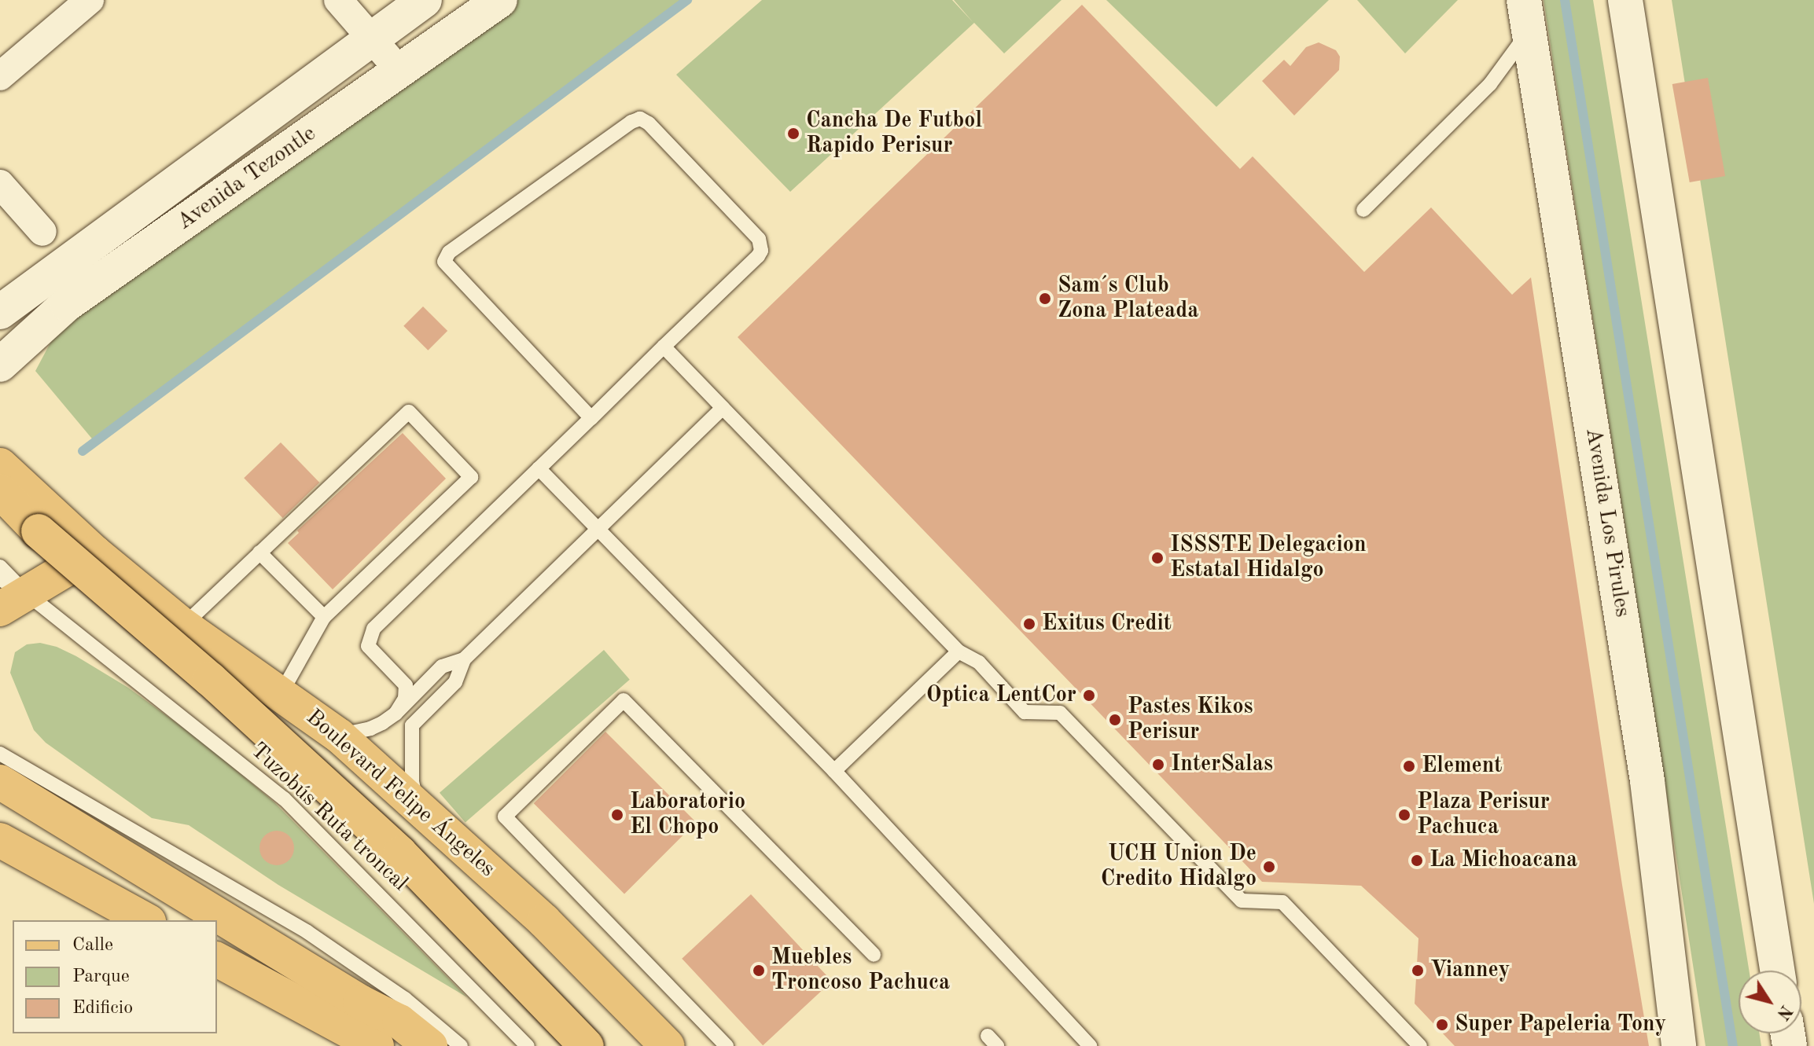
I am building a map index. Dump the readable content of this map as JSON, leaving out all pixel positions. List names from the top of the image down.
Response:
{
  "streets": {
    "main road": ["Boulevard Felipe Ángeles"],
    "street": ["Avenida Tezontle", "Avenida Los Pirules"],
    "lane": ["Tuzobús Ruta troncal"]
  },
  "places": [
    "Cancha De Futbol Rapido Perisur",
    "Sam´s Club Zona Plateada",
    "ISSSTE Delegacion Estatal Hidalgo",
    "Exitus Credit",
    "Optica LentCor",
    "Pastes Kikos Perisur",
    "InterSalas",
    "Element",
    "Laboratorio El Chopo",
    "Plaza Perisur Pachuca",
    "La Michoacana",
    "UCH Union De Credito Hidalgo",
    "Muebles Troncoso Pachuca",
    "Vianney",
    "Super Papeleria Tony"
  ],
  "legend": ["Calle", "Parque", "Edificio"],
  "north": "bottom right"
}
